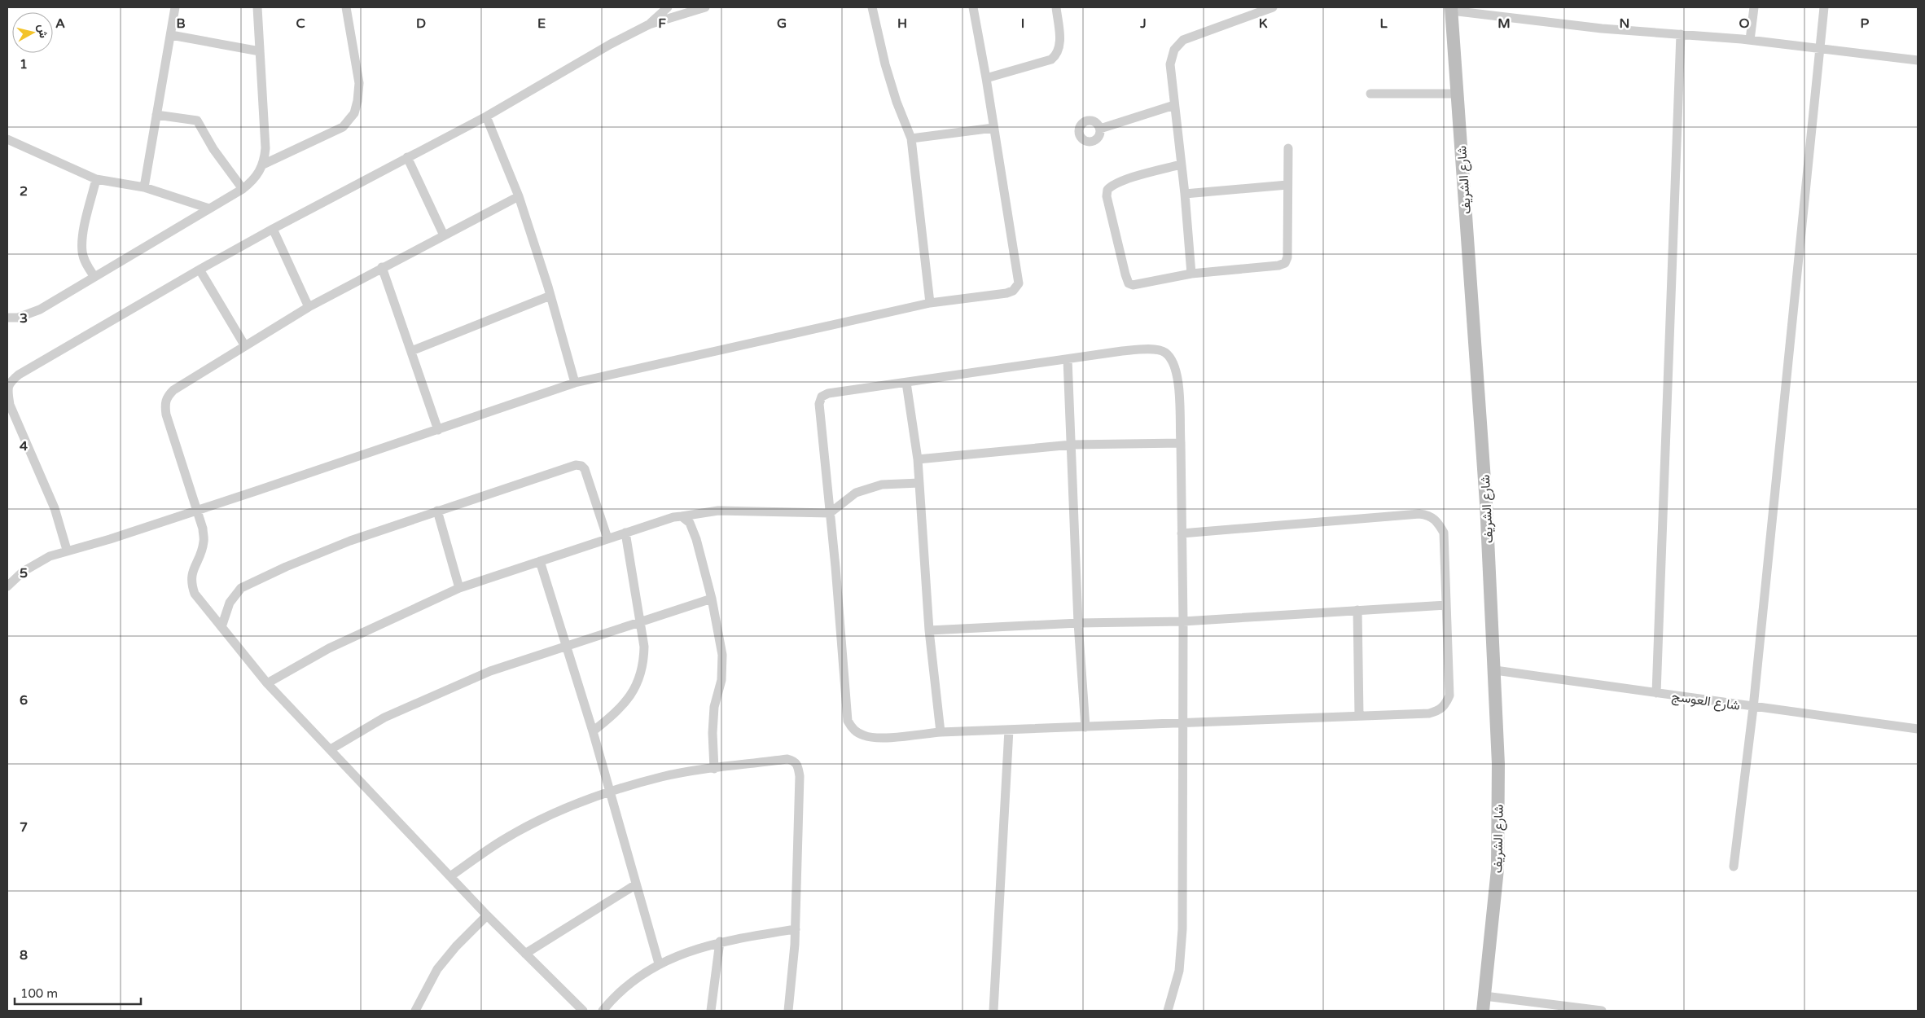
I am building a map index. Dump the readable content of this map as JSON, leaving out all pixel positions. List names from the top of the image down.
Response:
{
  "streets": {
    "main road": ["شارع الشريف"],
    "street": ["شارع العوسج"]
  },
  "crossings": [
    ["شارع الشريف", "شارع العوسج"]
  ],
  "scale_bar": "100 m",
  "north": "right",
  "grid": {
    "columns": [
      "A",
      "B",
      "C",
      "D",
      "E",
      "F",
      "G",
      "H",
      "I",
      "J",
      "K",
      "L",
      "M",
      "N",
      "O",
      "P"
    ],
    "rows": [
      "1",
      "2",
      "3",
      "4",
      "5",
      "6",
      "7",
      "8"
    ]
  }
}
